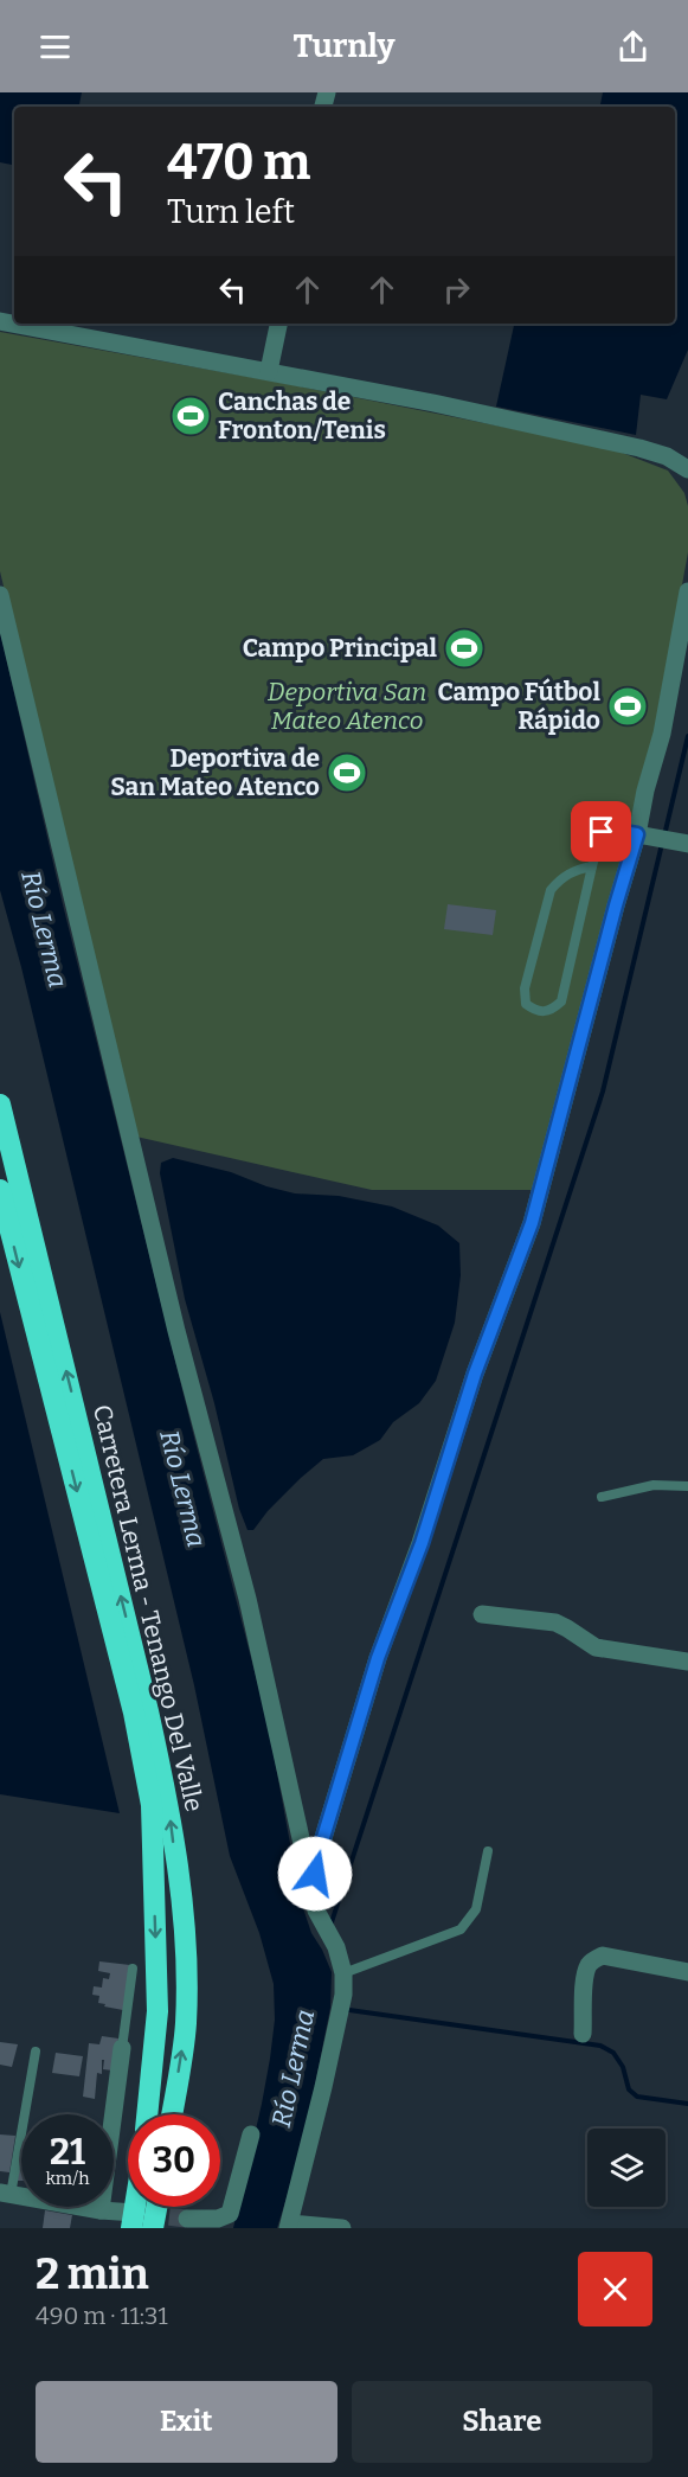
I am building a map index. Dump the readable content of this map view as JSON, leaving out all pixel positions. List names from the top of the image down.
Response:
{
  "streets": {
    "highway": ["Carretera Lerma - Tenango Del Valle"]
  },
  "water": ["Río Lerma"],
  "parks": ["Deportiva San Mateo Atenco"],
  "places": {
    "sports": [
      "Canchas de Fronton/Tenis",
      "Campo Principal",
      "Campo Fútbol Rápido",
      "Deportiva de San Mateo Atenco"
    ]
  },
  "page": {
    "header": "Turnly",
    "turn": ["470 m", "Turn left"],
    "speed": "21 km/h",
    "limit": "30",
    "heading": ["2 min", "490 m · 11:31"],
    "buttons": ["Exit", "Share"]
  }
}
